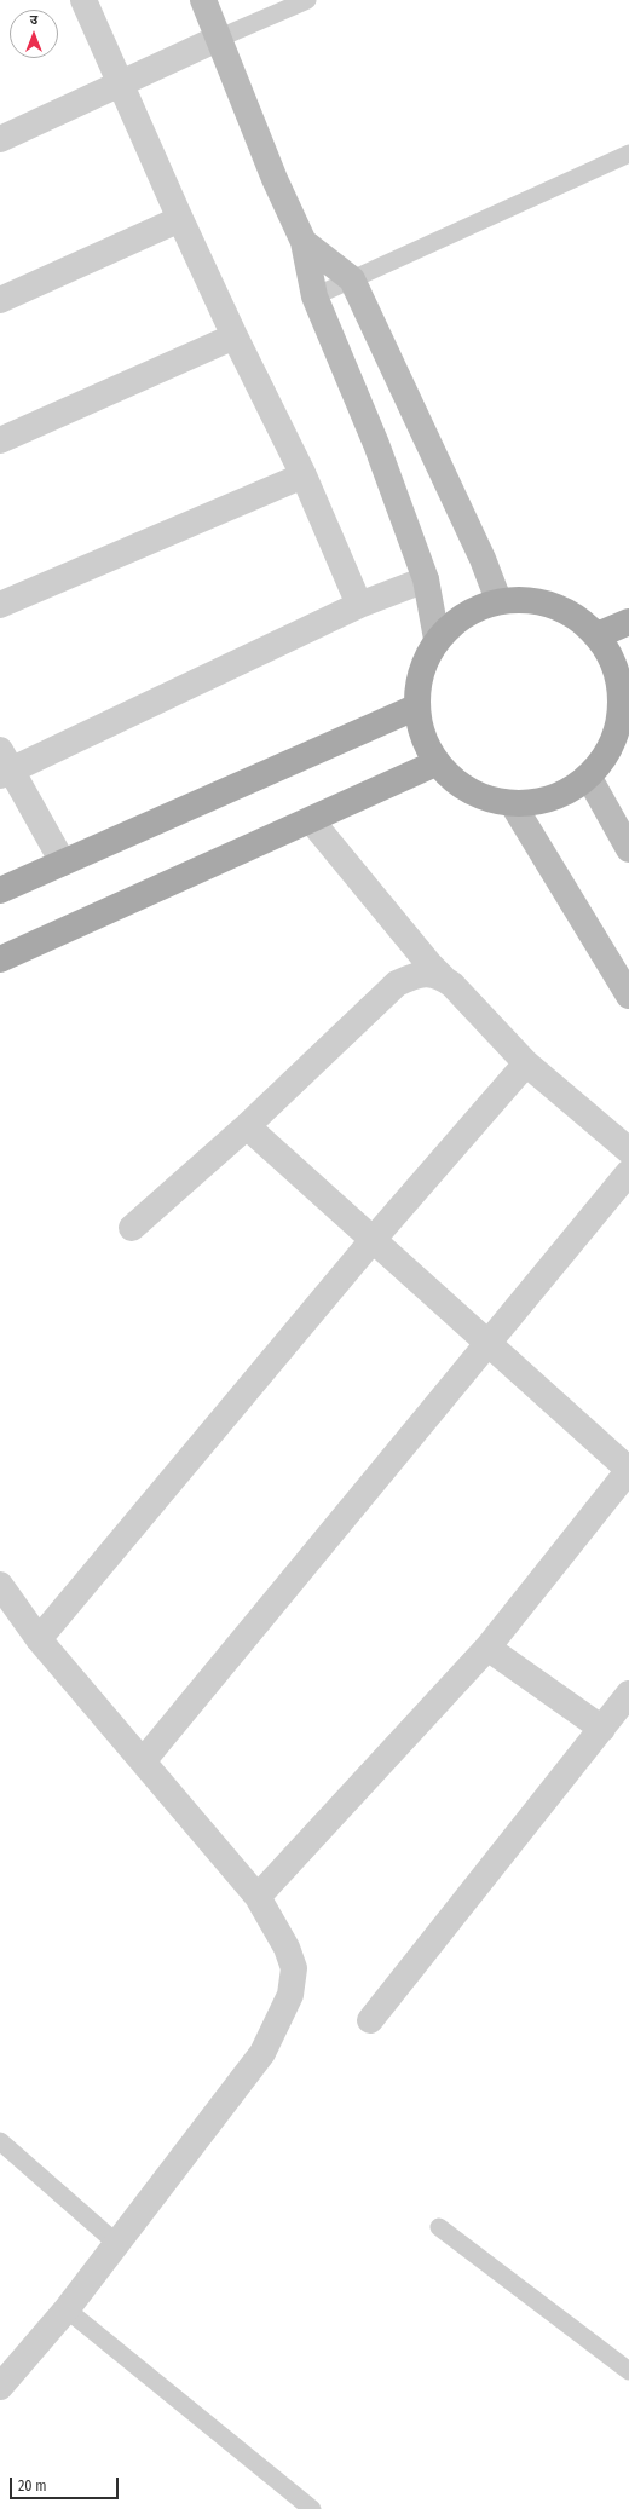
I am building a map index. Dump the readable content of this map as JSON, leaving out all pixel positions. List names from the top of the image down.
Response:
{
  "scale_bar": "20 m",
  "north": "top"
}
